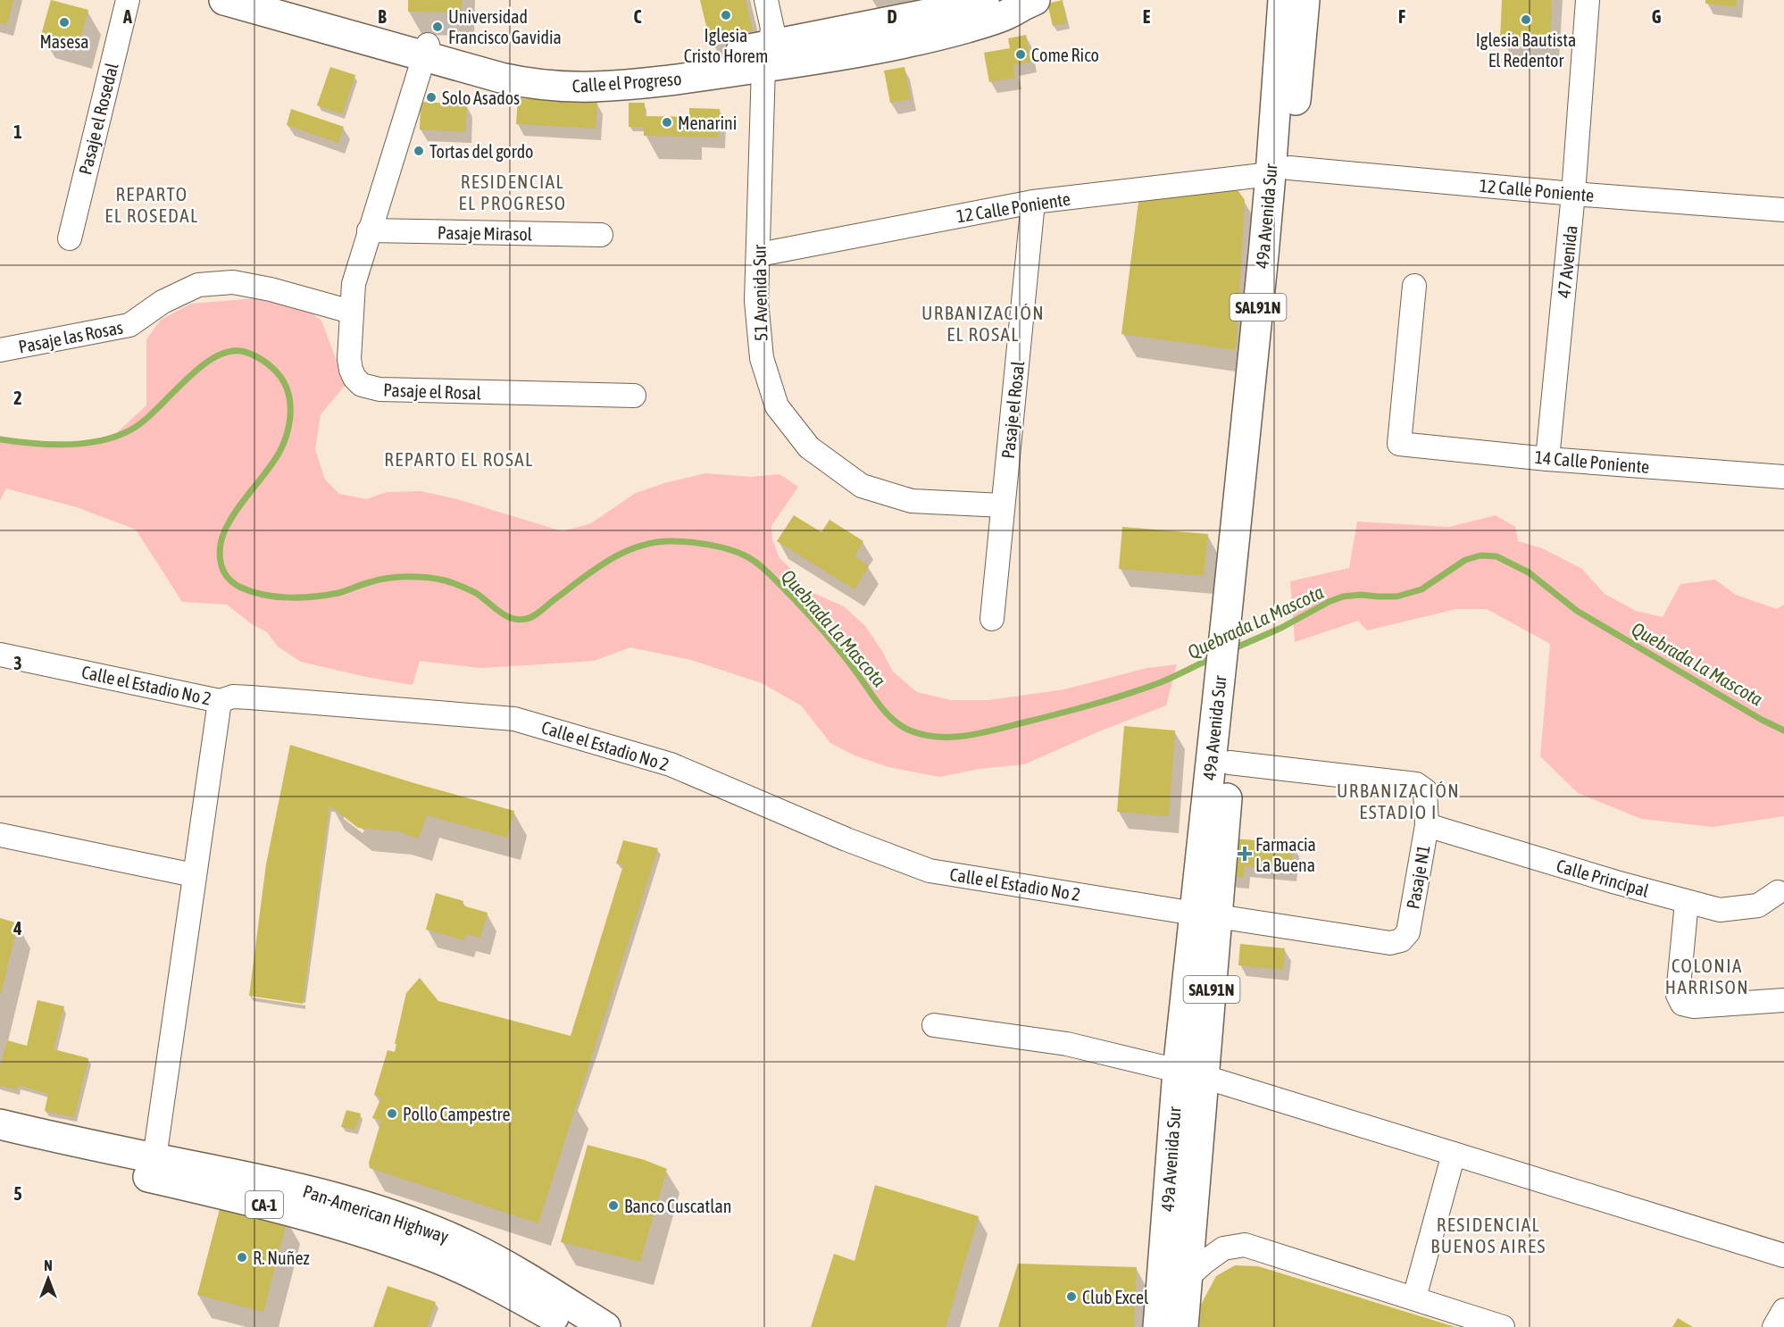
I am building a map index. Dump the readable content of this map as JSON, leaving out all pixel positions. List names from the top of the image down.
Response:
{
  "streets": {
    "main road": [
      "Calle el Progreso",
      "49a Avenida Sur",
      "SAL91N",
      "CA-1",
      "Pan-American Highway"
    ],
    "street": [
      "Pasaje el Rosedal",
      "12 Calle Poniente",
      "Pasaje Mirasol",
      "47 Avenida",
      "51 Avenida Sur",
      "Pasaje las Rosas",
      "Pasaje el Rosal",
      "14 Calle Poniente",
      "Calle el Estadio No 2",
      "Pasaje N1",
      "Calle Principal"
    ]
  },
  "crossings": [
    ["Calle el Progreso", "51 Avenida Sur"],
    ["Calle el Progreso", "Pasaje el Rosal"],
    ["12 Calle Poniente", "49a Avenida Sur"],
    ["12 Calle Poniente", "47 Avenida"],
    ["12 Calle Poniente", "51 Avenida Sur"],
    ["12 Calle Poniente", "Pasaje el Rosal"],
    ["49a Avenida Sur", "Calle el Estadio No 2"],
    ["49a Avenida Sur", "Pasaje N1"],
    ["Pasaje Mirasol", "Pasaje el Rosal"],
    ["47 Avenida", "14 Calle Poniente"],
    ["51 Avenida Sur", "Pasaje el Rosal"],
    ["Pasaje las Rosas", "Pasaje el Rosal"],
    ["Calle el Estadio No 2", "Pasaje N1"],
    ["Pasaje N1", "Calle Principal"]
  ],
  "districts": [
    "RESIDENCIAL EL PROGRESO",
    "REPARTO EL ROSEDAL",
    "URBANIZACIÓN EL ROSAL",
    "REPARTO EL ROSAL",
    "URBANIZACIÓN ESTADIO I",
    "COLONIA HARRISON",
    "RESIDENCIAL BUENOS AIRES"
  ],
  "water": ["Quebrada La Mascota"],
  "places": {
    "other": [
      "Iglesia Cristo Horem",
      "Iglesia Bautista El Redentor",
      "Masesa",
      "Universidad Francisco Gavidia",
      "Come Rico",
      "Solo Asados",
      "Menarini",
      "Tortas del gordo",
      "Pollo Campestre",
      "Banco Cuscatlan",
      "R. Nuñez",
      "Club Excel"
    ],
    "health": ["Farmacia La Buena"]
  },
  "north": "top",
  "grid": {
    "columns": [
      "A",
      "B",
      "C",
      "D",
      "E",
      "F",
      "G"
    ],
    "rows": [
      "1",
      "2",
      "3",
      "4",
      "5"
    ]
  }
}
